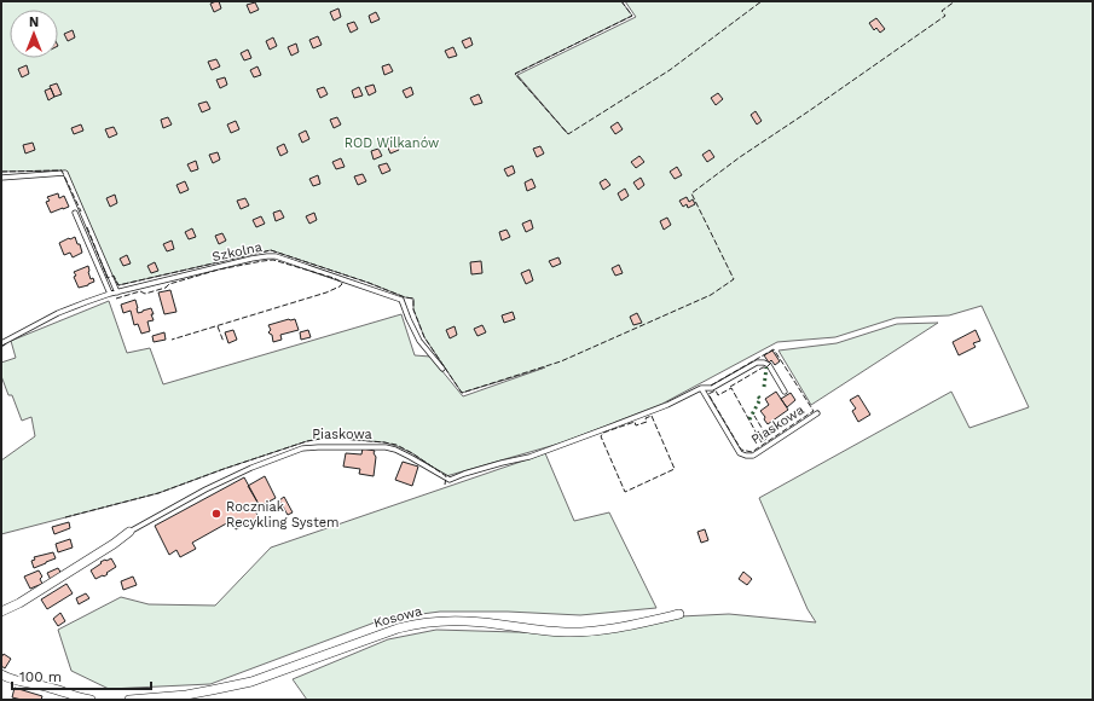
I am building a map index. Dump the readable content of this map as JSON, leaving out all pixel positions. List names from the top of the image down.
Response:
{
  "streets": {
    "street": ["Piaskowa", "Kosowa"],
    "lane": ["Szkolna"]
  },
  "parks": ["ROD Wilkanów"],
  "places": ["Roczniak Recykling System"],
  "scale_bar": "100 m",
  "north": "top"
}
